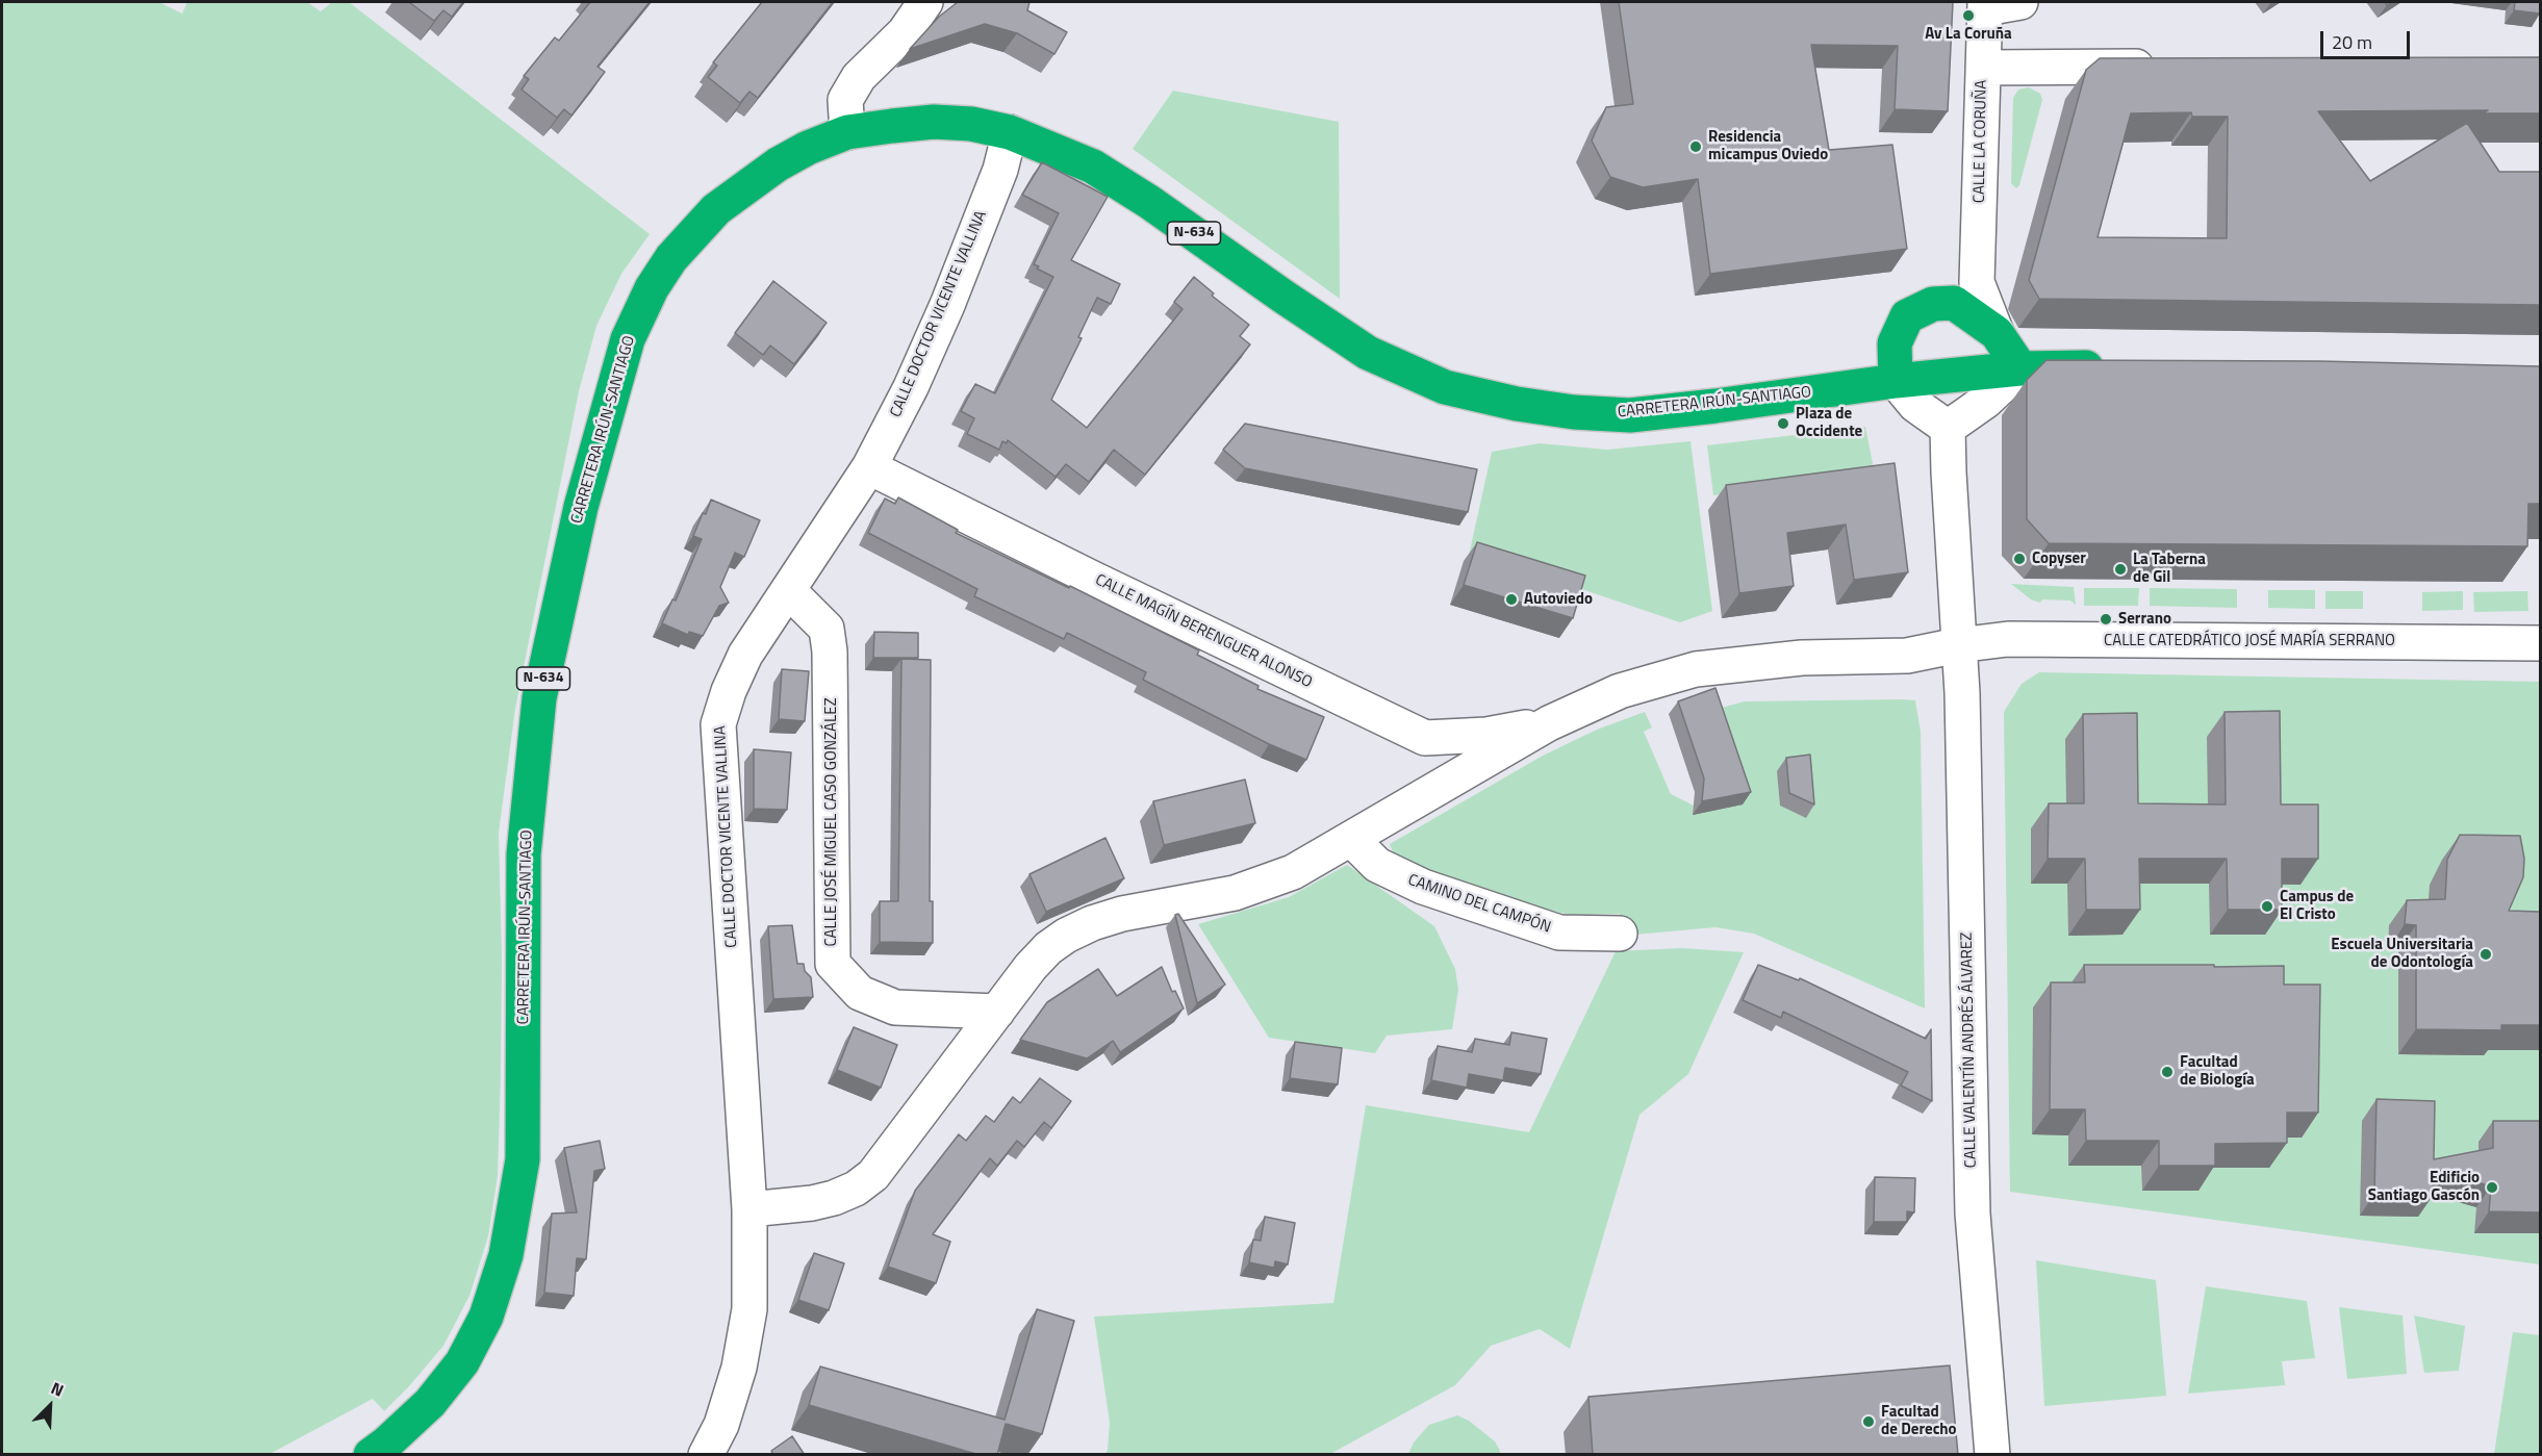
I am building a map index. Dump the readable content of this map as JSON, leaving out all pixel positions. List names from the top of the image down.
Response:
{
  "streets": {
    "highway": ["N-634", "CARRETERA IRÚN-SANTIAGO"],
    "street": [
      "CALLE LA CORUÑA",
      "CALLE DOCTOR VICENTE VALLINA",
      "CALLE MAGÍN BERENGUER ALONSO",
      "CALLE CATEDRÁTICO JOSÉ MARÍA SERRANO",
      "CALLE JOSÉ MIGUEL CASO GONZÁLEZ",
      "CAMINO DEL CAMPÓN",
      "CALLE VALENTÍN ANDRÉS ÁLVAREZ"
    ]
  },
  "crossings": [
    ["CALLE DOCTOR VICENTE VALLINA", "CARRETERA IRÚN-SANTIAGO"],
    ["CALLE DOCTOR VICENTE VALLINA", "CALLE MAGÍN BERENGUER ALONSO"],
    ["CALLE DOCTOR VICENTE VALLINA", "CALLE JOSÉ MIGUEL CASO GONZÁLEZ"],
    ["CALLE CATEDRÁTICO JOSÉ MARÍA SERRANO", "CALLE VALENTÍN ANDRÉS ÁLVAREZ"]
  ],
  "places": [
    "Av La Coruña",
    "Residencia micampus Oviedo",
    "Plaza de Occidente",
    "Copyser",
    "La Taberna de Gil",
    "Autoviedo",
    "Serrano",
    "Campus de El Cristo",
    "Escuela Universitaria de Odontología",
    "Facultad de Biología",
    "Edificio Santiago Gascón",
    "Facultad de Derecho"
  ],
  "scale_bar": "20 m",
  "north": "top right"
}
